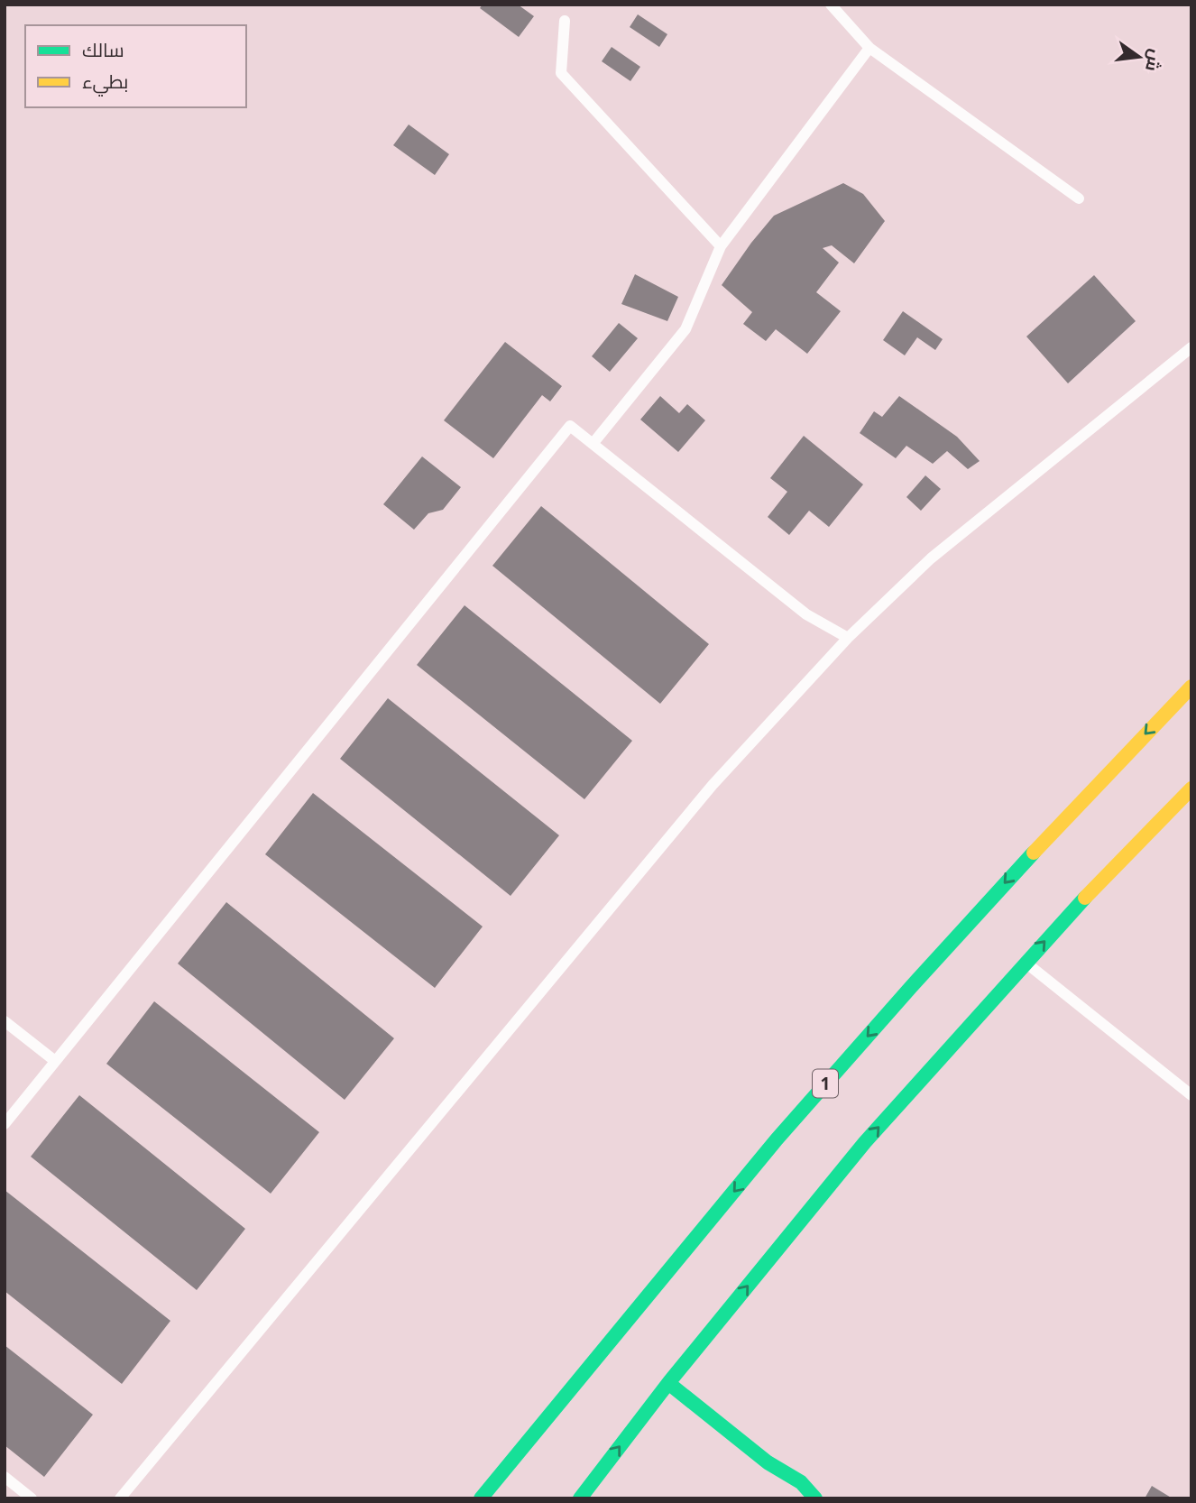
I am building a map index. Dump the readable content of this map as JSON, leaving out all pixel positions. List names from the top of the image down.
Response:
{
  "streets": {
    "main road": ["1"]
  },
  "legend": ["سالك", "بطيء"],
  "north": "right"
}
